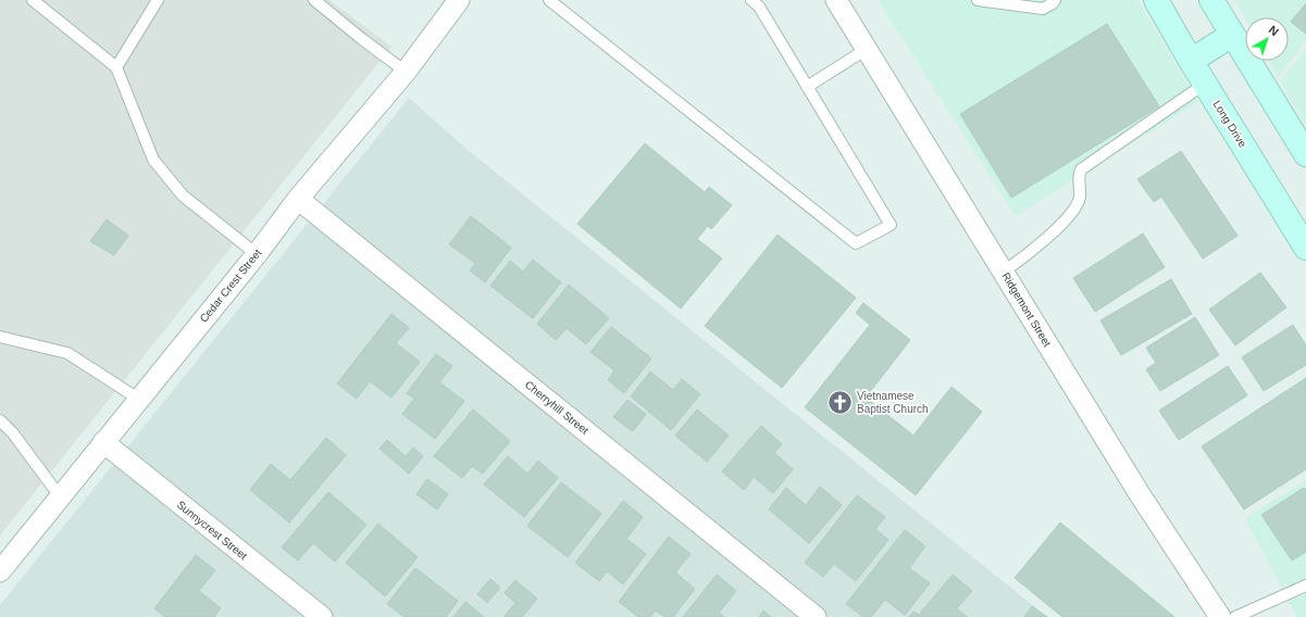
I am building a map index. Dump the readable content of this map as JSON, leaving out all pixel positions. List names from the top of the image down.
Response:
{
  "streets": {
    "main road": ["Long Drive"],
    "street": [
      "Cedar Crest Street",
      "Ridgemont Street",
      "Cherryhill Street",
      "Sunnycrest Street"
    ]
  },
  "crossings": [
    ["Cedar Crest Street", "Cherryhill Street"],
    ["Cedar Crest Street", "Sunnycrest Street"]
  ],
  "places": {
    "church": ["Vietnamese Baptist Church"]
  },
  "north": "top right"
}
